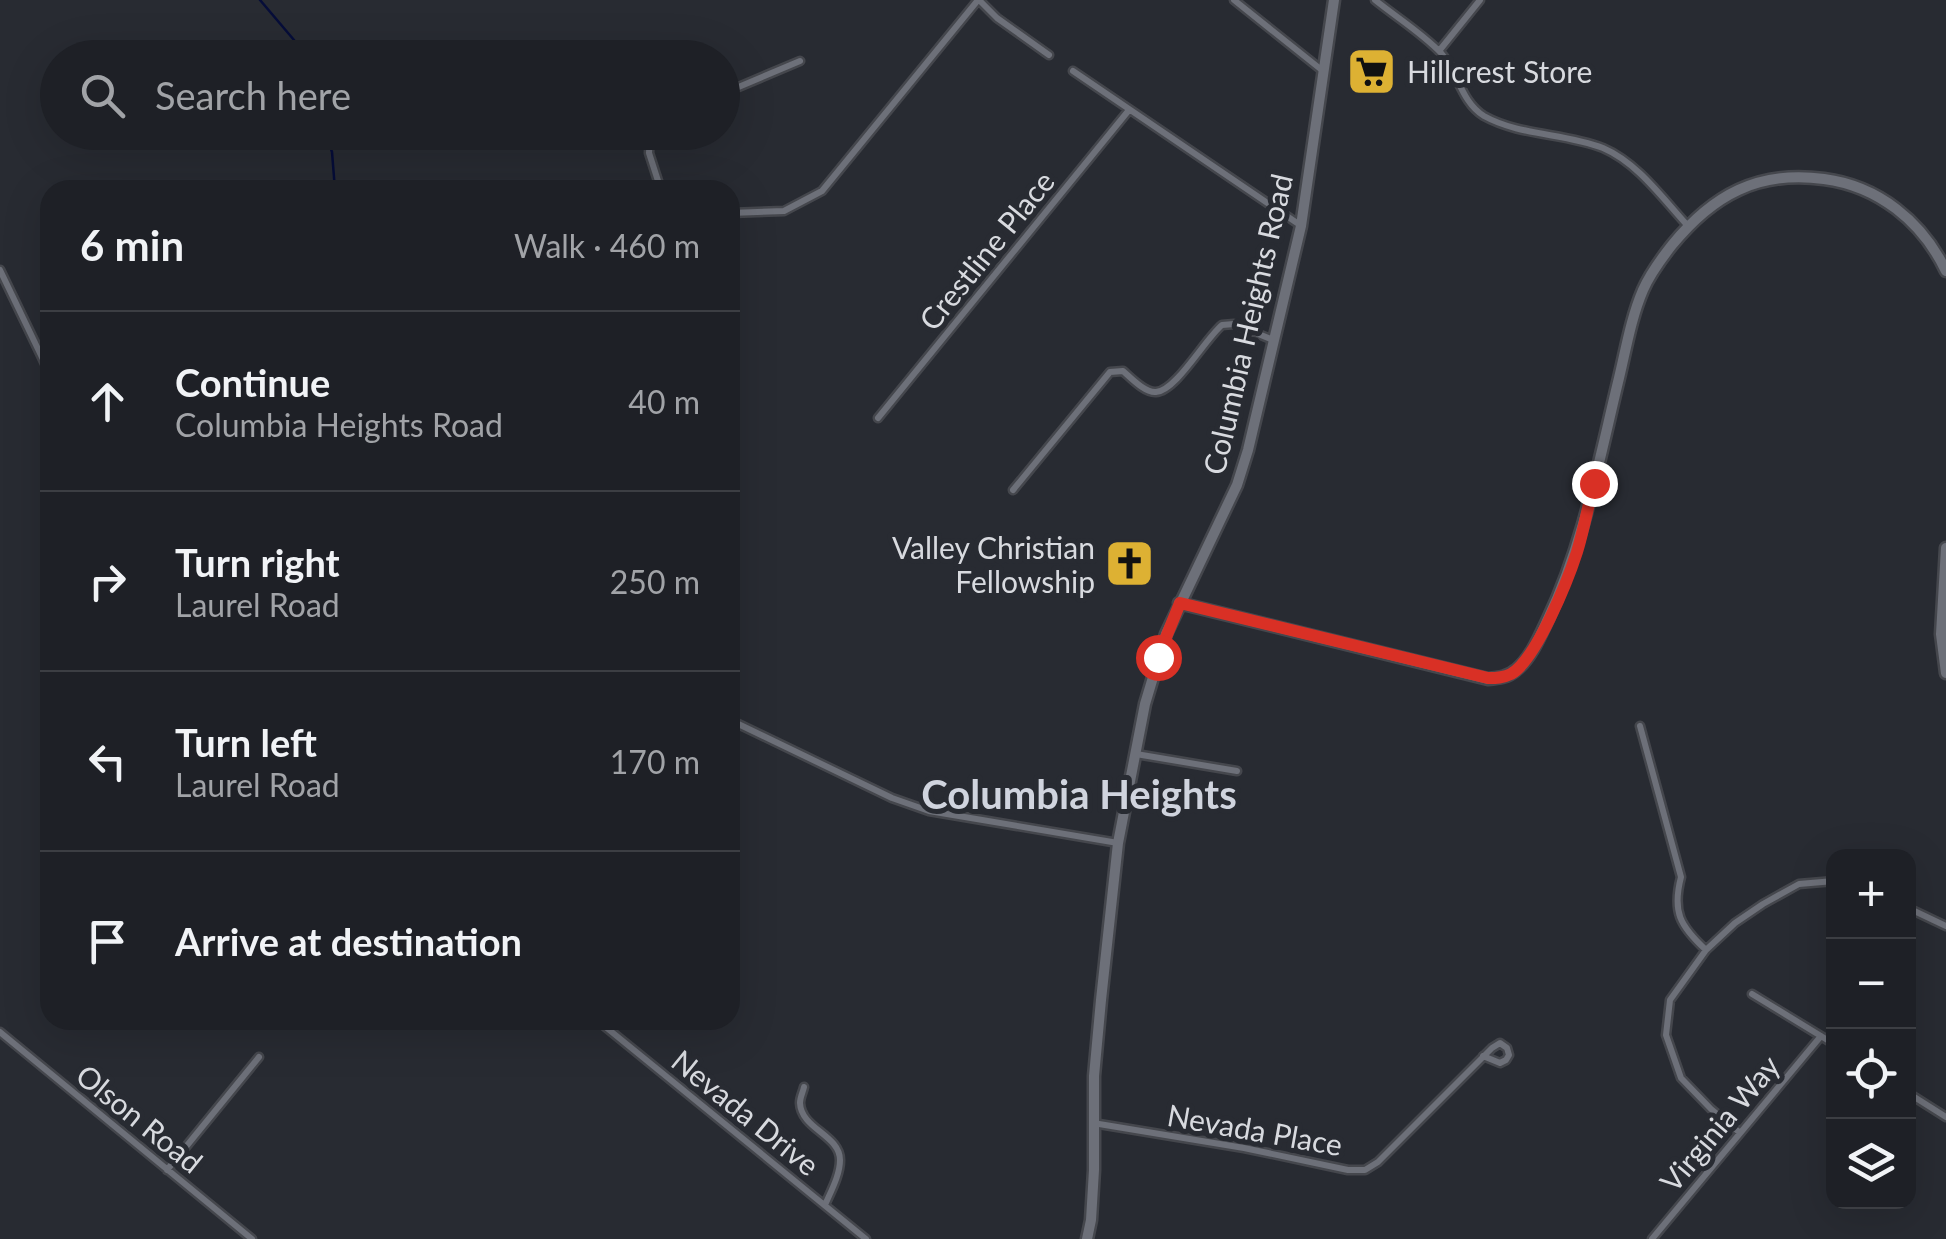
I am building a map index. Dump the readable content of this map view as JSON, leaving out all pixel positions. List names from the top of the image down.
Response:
{
  "streets": {
    "street": [
      "Crestline Place",
      "Columbia Heights Road",
      "Nevada Drive",
      "Olson Road",
      "Virginia Way",
      "Nevada Place"
    ]
  },
  "crossings": [
    ["Columbia Heights Road", "Nevada Place"]
  ],
  "districts": ["Columbia Heights"],
  "places": {
    "supermarket": ["Hillcrest Store"],
    "church": ["Valley Christian Fellowship"]
  },
  "page": {
    "search": "Search here",
    "heading": ["6 min", "Walk · 460 m"],
    "list": [
      ["Continue", "Columbia Heights Road", "40 m"],
      ["Turn right", "Laurel Road", "250 m"],
      ["Turn left", "Laurel Road", "170 m"],
      "Arrive at destination"
    ],
    "map_buttons": ["+", "−"]
  }
}
